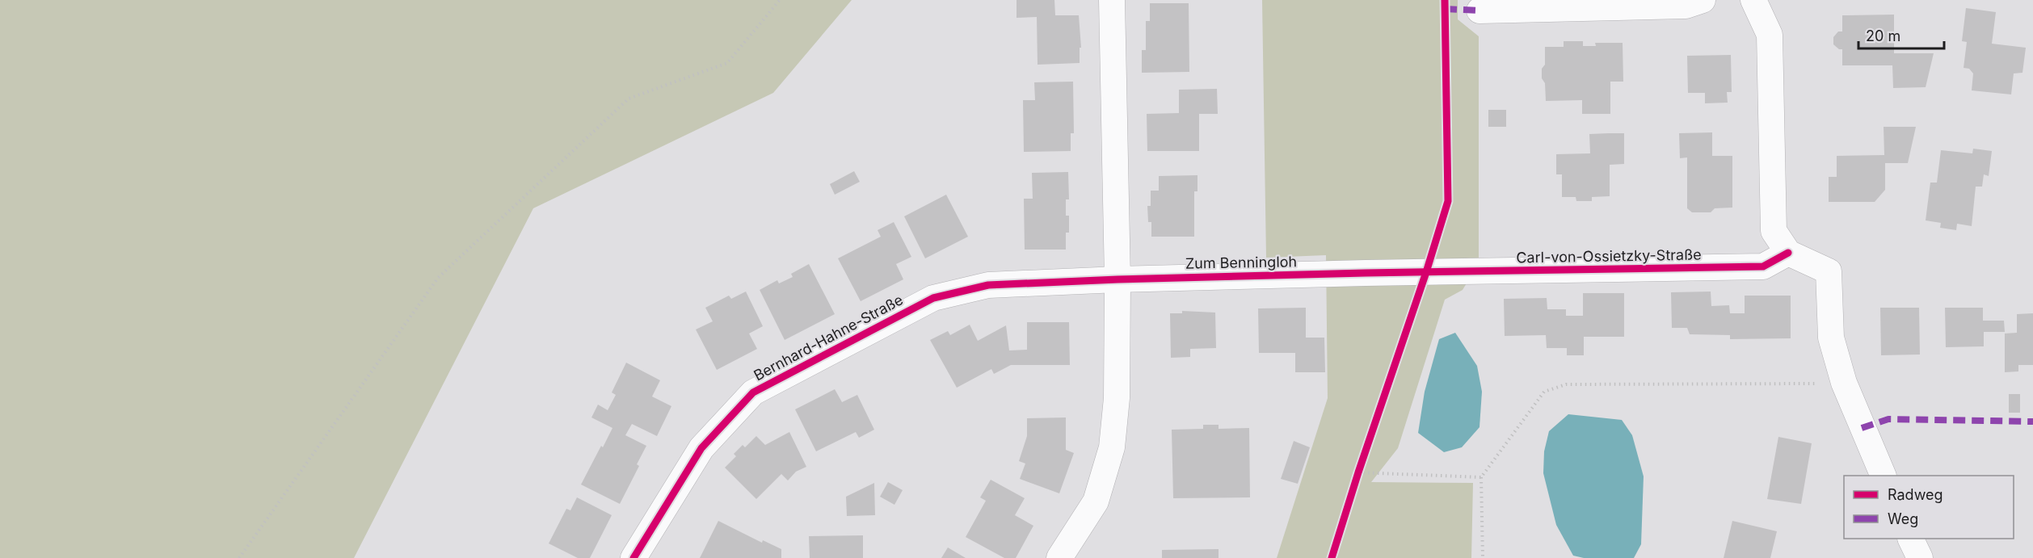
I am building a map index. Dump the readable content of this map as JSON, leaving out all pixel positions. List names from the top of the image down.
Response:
{
  "streets": {
    "street": ["Carl-von-Ossietzky-Straße", "Zum Benningloh", "Bernhard-Hahne-Straße"]
  },
  "crossings": [
    ["Carl-von-Ossietzky-Straße", "Zum Benningloh"],
    ["Zum Benningloh", "Bernhard-Hahne-Straße"]
  ],
  "legend": ["Radweg", "Weg"],
  "scale_bar": "20 m"
}
